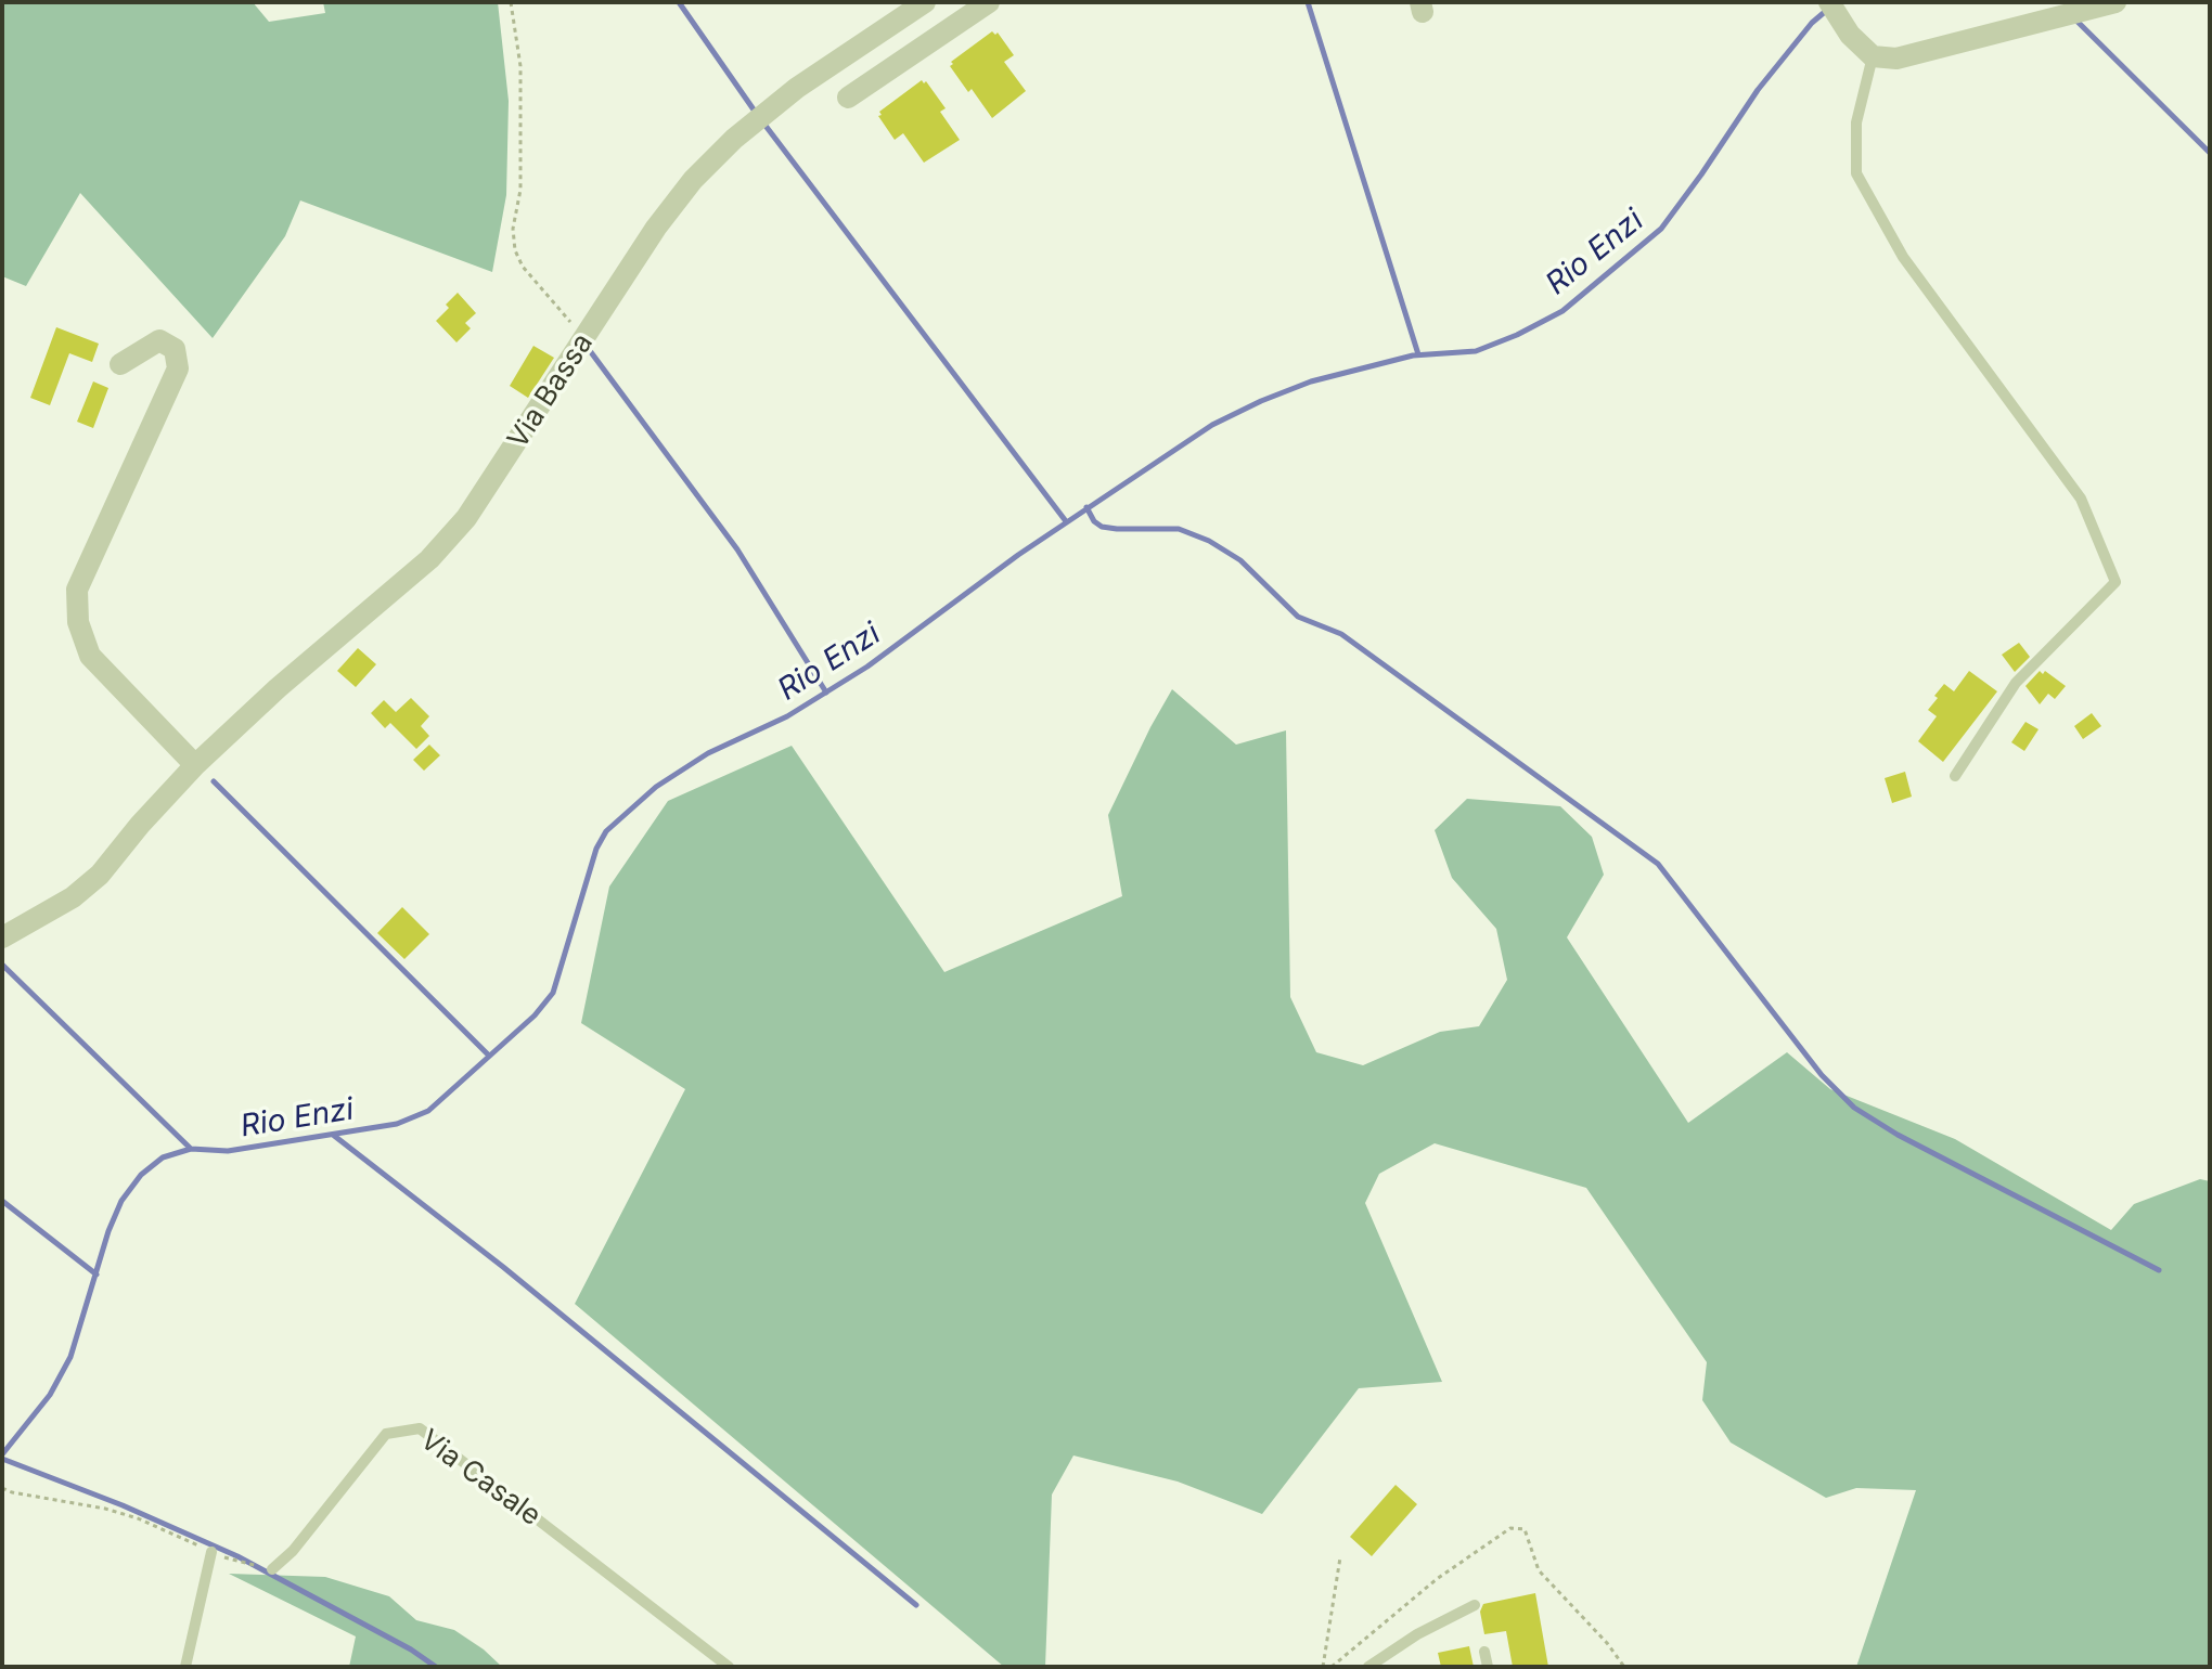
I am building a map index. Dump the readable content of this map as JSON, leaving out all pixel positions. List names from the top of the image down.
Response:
{
  "streets": {
    "street": ["Via Bassa"],
    "lane": ["Via Casale"]
  },
  "water": ["Rio Enzi"]
}
